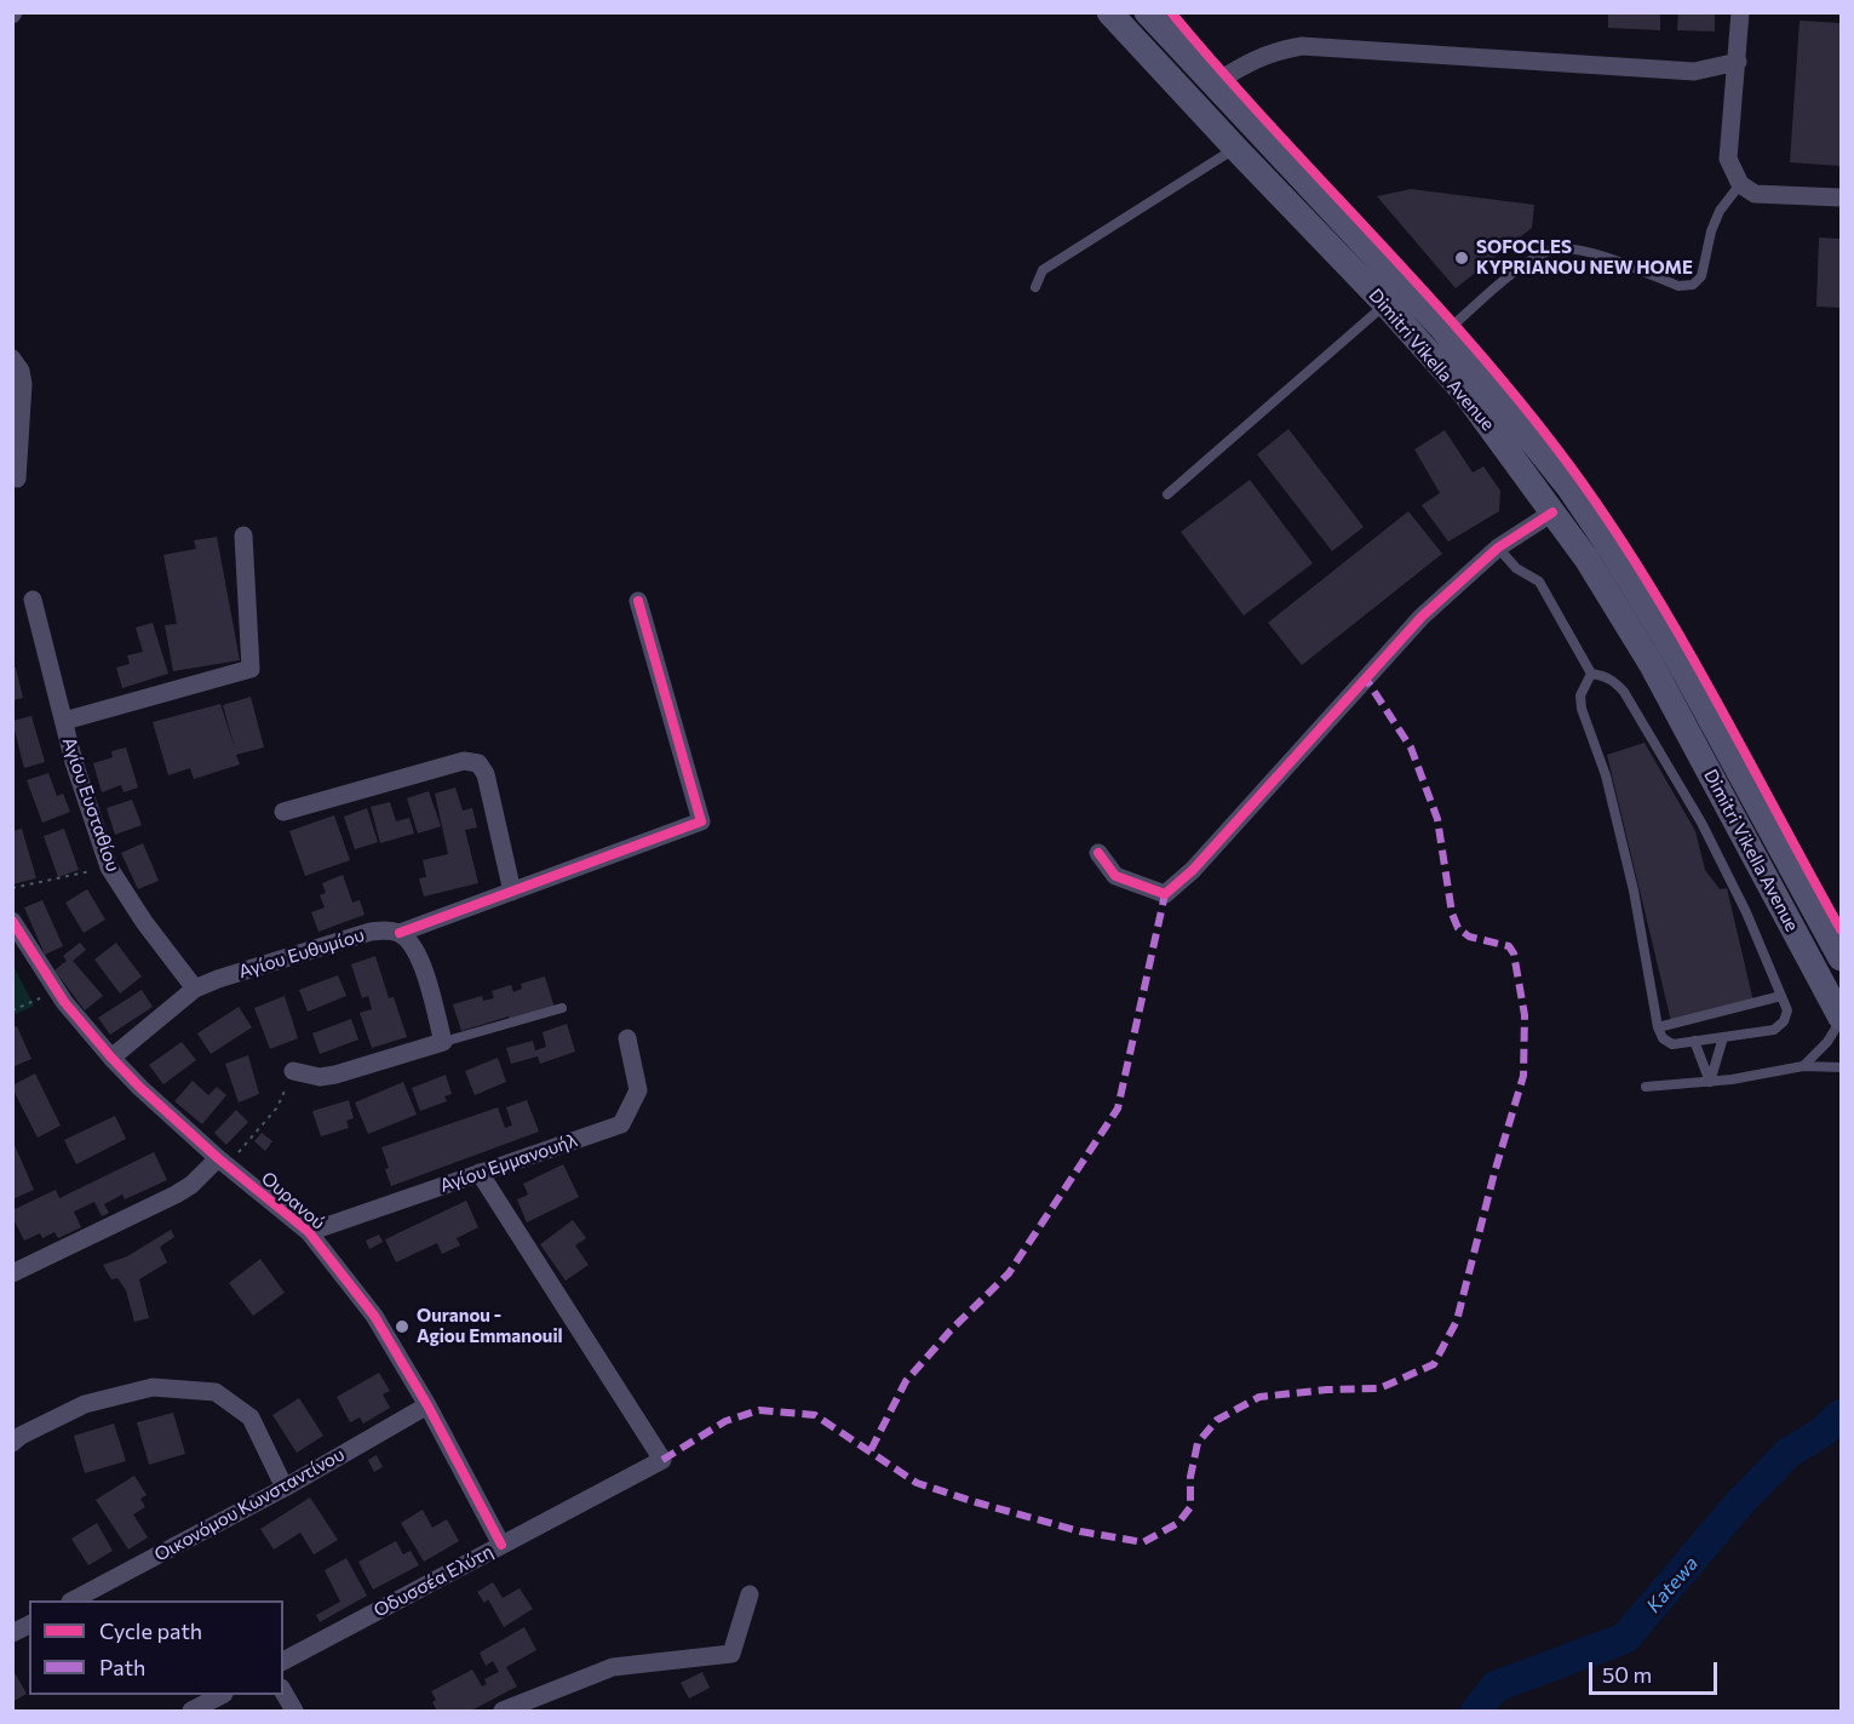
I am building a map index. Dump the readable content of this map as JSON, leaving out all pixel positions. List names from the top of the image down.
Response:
{
  "streets": {
    "main road": ["Dimitri Vikella Avenue"],
    "street": [
      "Αγίου Ευσταθίου",
      "Αγίου Ευθυμίου",
      "Αγίου Εμμανουήλ",
      "Ουρανού",
      "Οικονόμου Κωνσταντίνου",
      "Οδυσσέα Ελύτη"
    ]
  },
  "crossings": [
    ["Αγίου Ευσταθίου", "Αγίου Ευθυμίου"],
    ["Αγίου Ευθυμίου", "Ουρανού"],
    ["Αγίου Εμμανουήλ", "Ουρανού"],
    ["Αγίου Εμμανουήλ", "Οδυσσέα Ελύτη"],
    ["Ουρανού", "Οικονόμου Κωνσταντίνου"],
    ["Ουρανού", "Οδυσσέα Ελύτη"]
  ],
  "water": ["Katewa"],
  "places": ["SOFOCLES KYPRIANOU NEW HOME", "Ouranou - Agiou Emmanouil"],
  "legend": ["Cycle path", "Path"],
  "scale_bar": "50 m"
}
